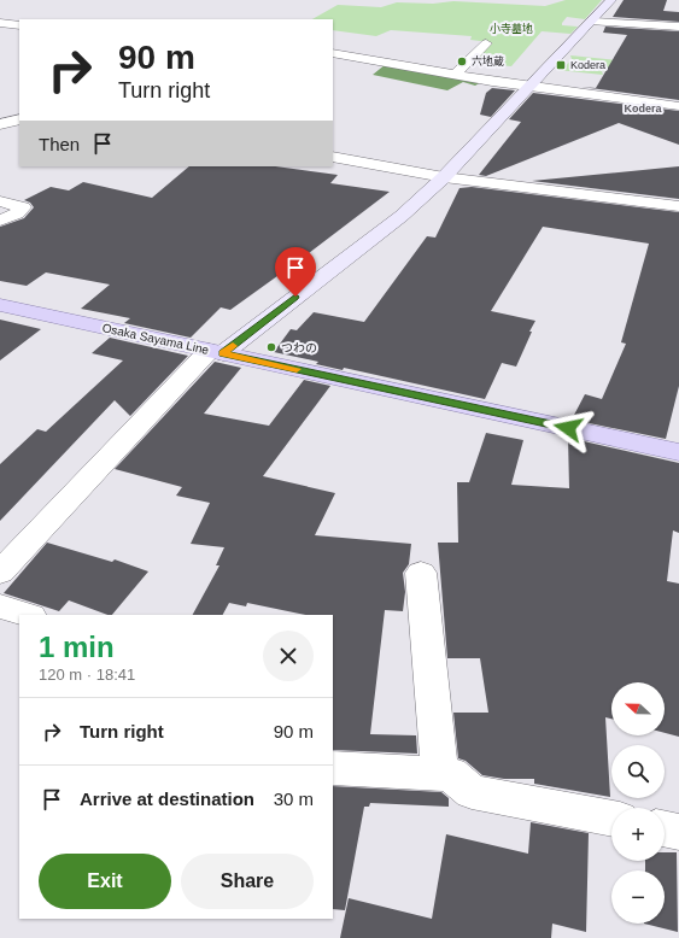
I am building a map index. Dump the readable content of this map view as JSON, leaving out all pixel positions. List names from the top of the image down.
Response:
{
  "streets": {
    "main road": ["Osaka Sayama Line"]
  },
  "districts": ["Kodera"],
  "parks": ["小寺墓地"],
  "places": {
    "other": ["六地蔵", "つわの"],
    "transit": ["Kodera"]
  },
  "north": "left",
  "page": {
    "turn": ["90 m", "Turn right"],
    "then": "Then",
    "heading": ["1 min", "120 m · 18:41"],
    "map_buttons": ["+", "−"],
    "list": [
      {
        "name": "Turn right",
        "value": "90 m"
      },
      {
        "name": "Arrive at destination",
        "value": "30 m"
      }
    ],
    "buttons": ["Exit", "Share"]
  }
}
